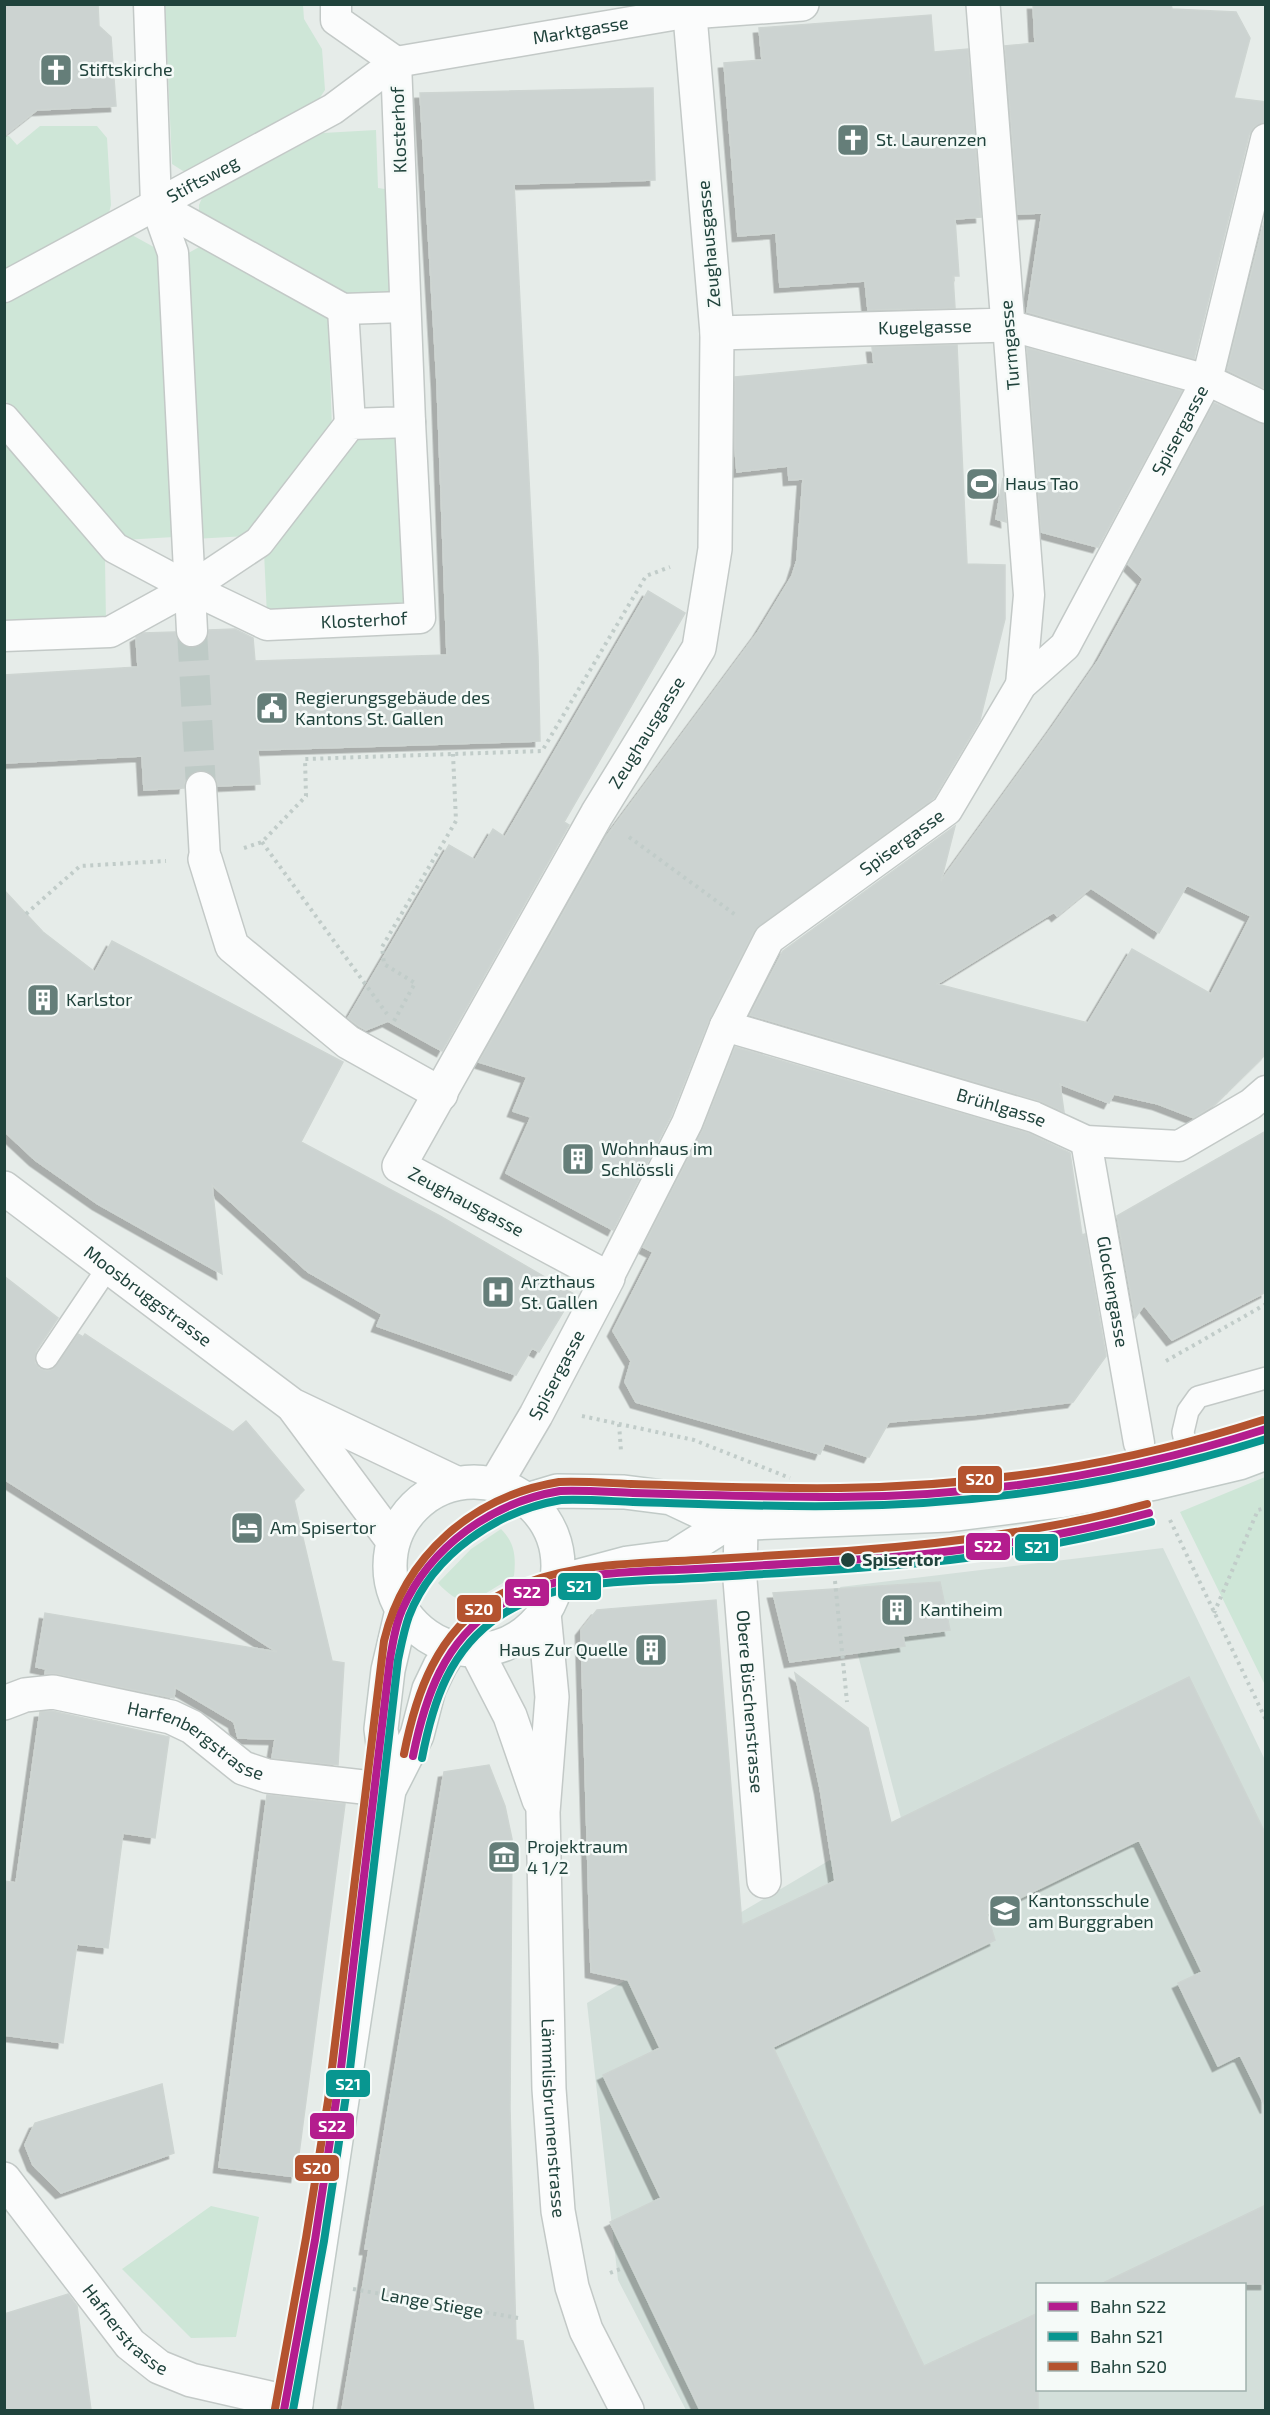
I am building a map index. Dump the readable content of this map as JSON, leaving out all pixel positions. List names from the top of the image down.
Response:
{
  "streets": {
    "street": [
      "Marktgasse",
      "Klosterhof",
      "Stiftsweg",
      "Zeughausgasse",
      "Kugelgasse",
      "Turmgasse",
      "Spisergasse",
      "Brühlgasse",
      "Glockengasse",
      "Moosbruggstrasse",
      "Obere Büschenstrasse",
      "Harfenbergstrasse",
      "Lämmlisbrunnenstrasse",
      "Hafnerstrasse"
    ],
    "path": ["Lange Stiege"]
  },
  "crossings": [
    ["Marktgasse", "Klosterhof"],
    ["Marktgasse", "Stiftsweg"],
    ["Marktgasse", "Zeughausgasse"],
    ["Klosterhof", "Stiftsweg"],
    ["Zeughausgasse", "Kugelgasse"],
    ["Zeughausgasse", "Spisergasse"],
    ["Kugelgasse", "Turmgasse"],
    ["Kugelgasse", "Spisergasse"],
    ["Turmgasse", "Spisergasse"],
    ["Spisergasse", "Brühlgasse"],
    ["Spisergasse", "Moosbruggstrasse"],
    ["Spisergasse", "Lämmlisbrunnenstrasse"],
    ["Brühlgasse", "Glockengasse"],
    ["Moosbruggstrasse", "Lämmlisbrunnenstrasse"]
  ],
  "places": {
    "church": ["Stiftskirche", "St. Laurenzen"],
    "sports": ["Haus Tao"],
    "public building": ["Regierungsgebäude des Kantons St. Gallen"],
    "building": [
      "Karlstor",
      "Wohnhaus im Schlössli",
      "Kantiheim",
      "Haus Zur Quelle"
    ],
    "hospital": ["Arzthaus St. Gallen"],
    "hotel": ["Am Spisertor"],
    "other": ["Spisertor"],
    "museum": ["Projektraum 4 1/2"],
    "school or university": ["Kantonsschule am Burggraben"]
  },
  "lines": ["rail line S20", "rail line S22", "rail line S21"],
  "legend": ["Bahn S22", "Bahn S21", "Bahn S20"]
}
